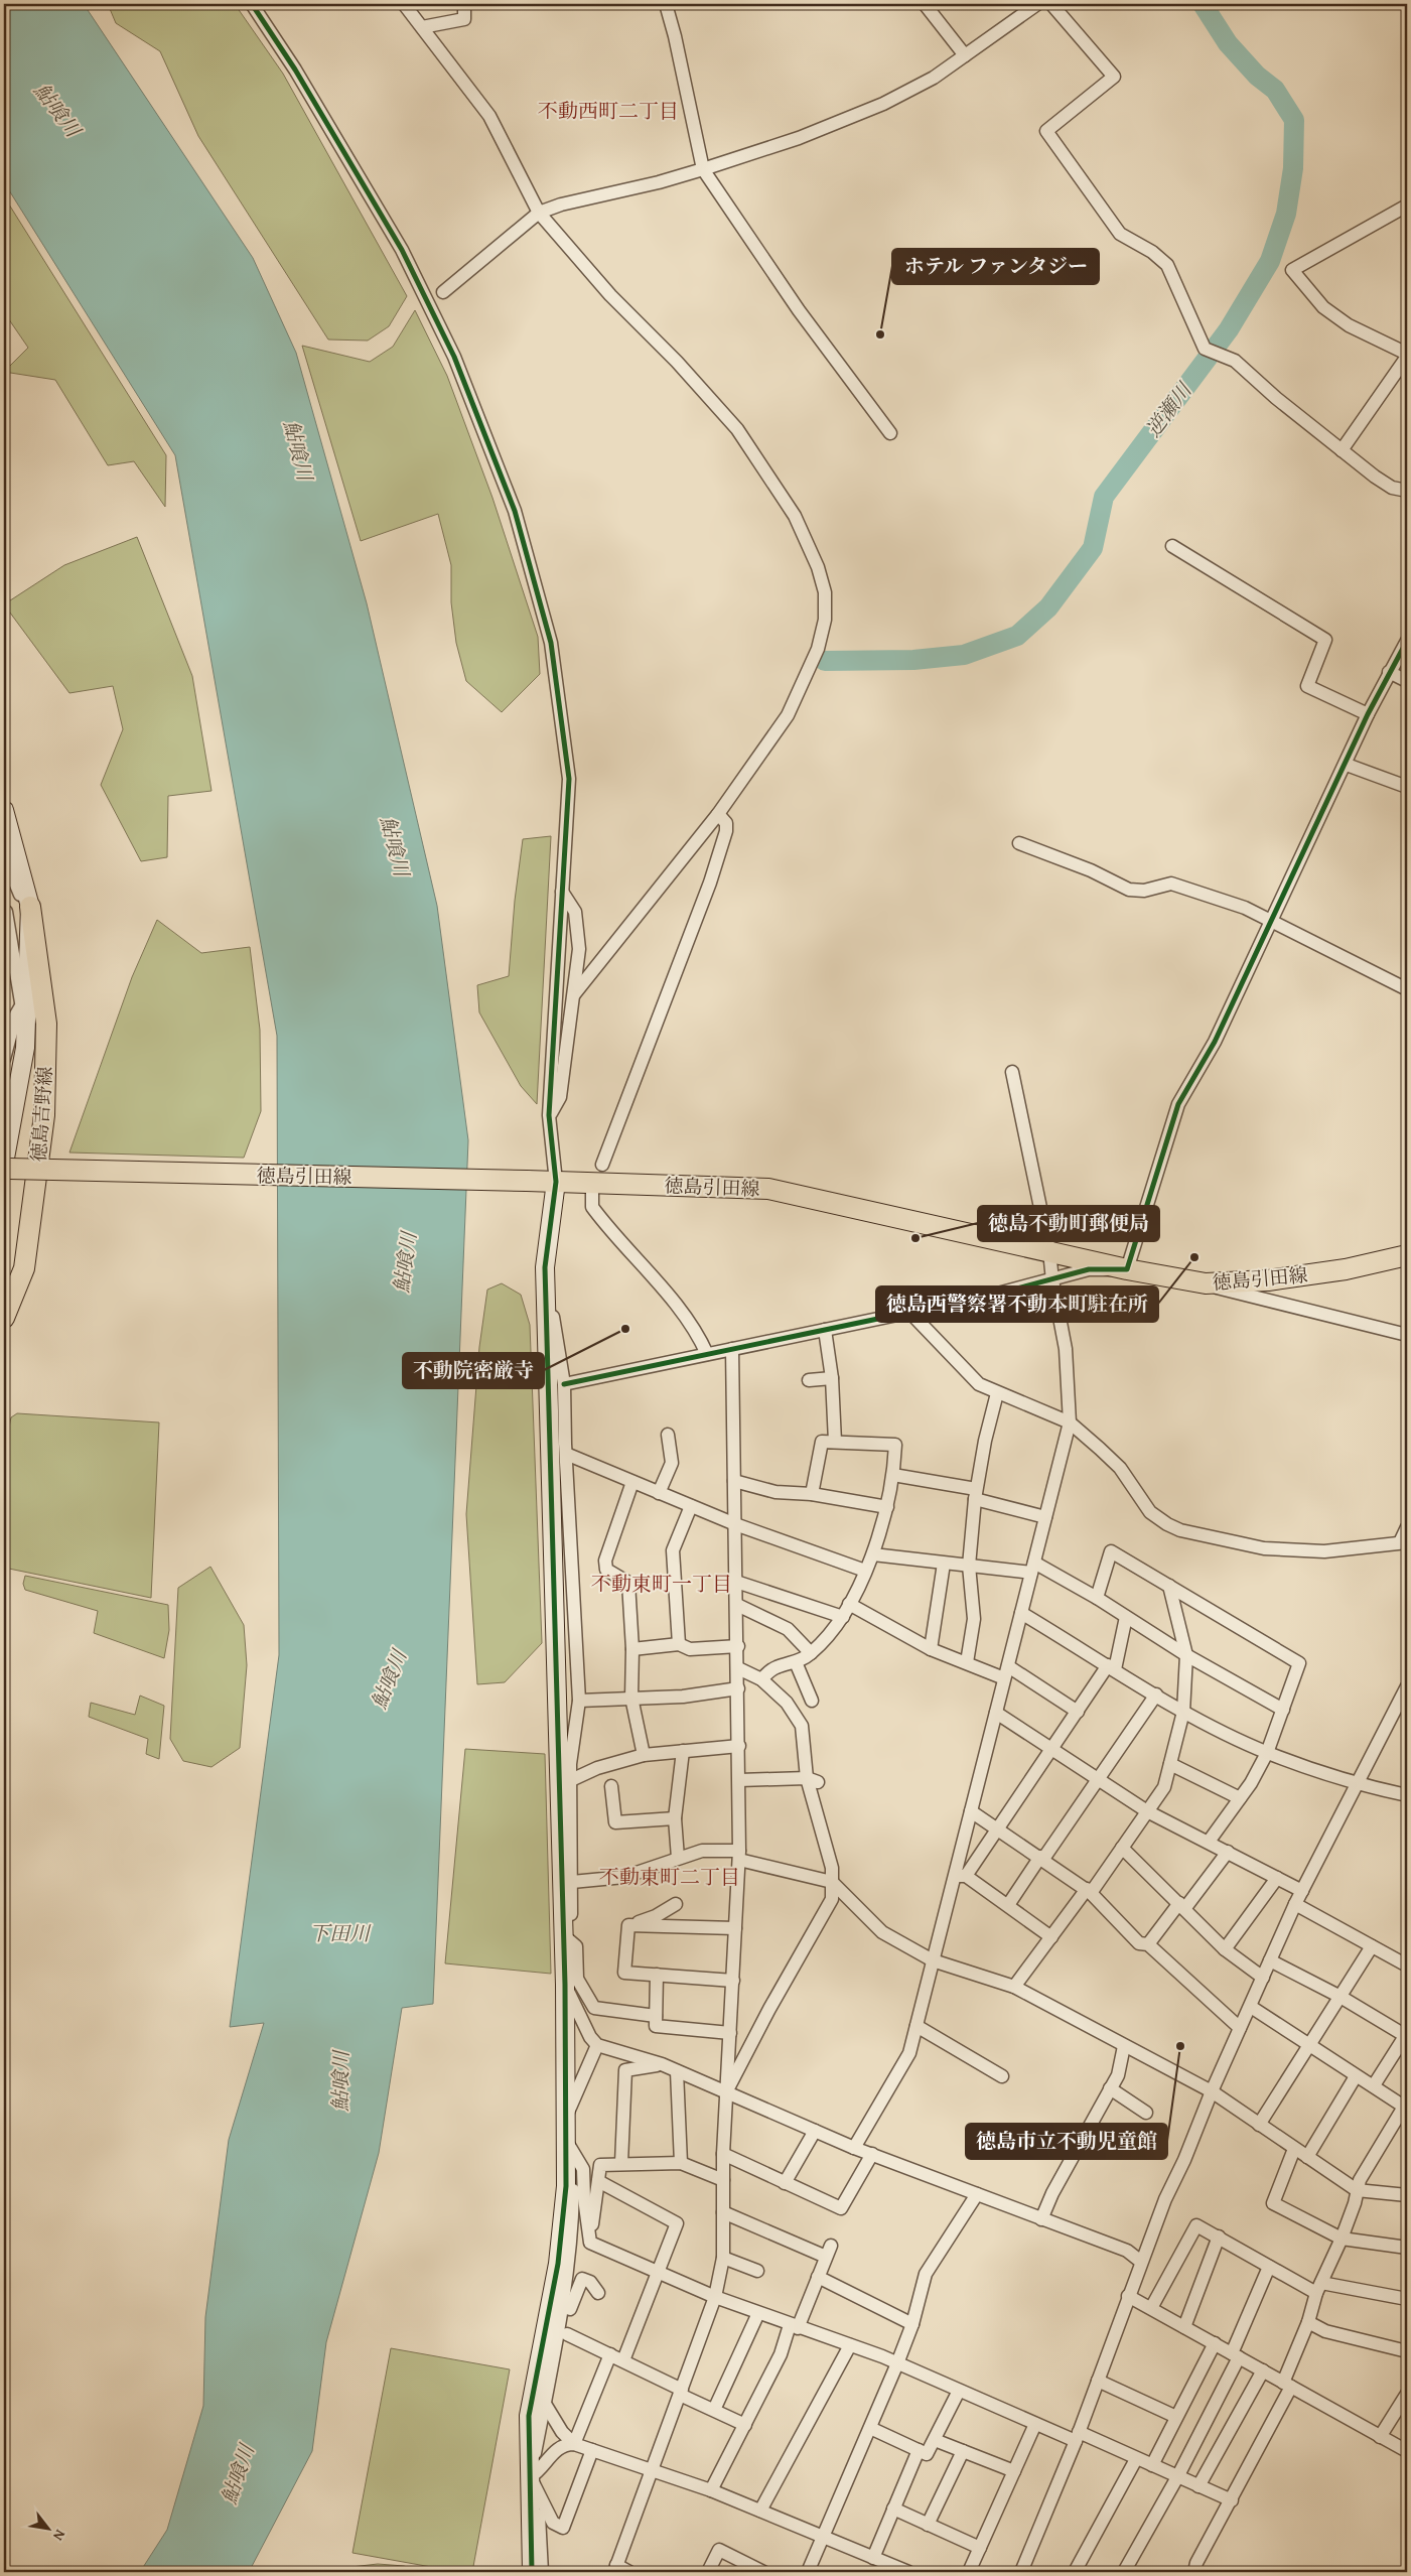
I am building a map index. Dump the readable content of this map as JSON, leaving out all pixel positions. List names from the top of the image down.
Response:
{
  "streets": {
    "main road": ["徳島吉野線", "徳島引田線"]
  },
  "districts": ["不動西町二丁目", "不動東町一丁目", "不動東町二丁目"],
  "water": ["鮎喰川", "逆瀬川", "下田川"],
  "places": [
    "ホテル ファンタジー",
    "徳島不動町郵便局",
    "徳島西警察署不動本町駐在所",
    "不動院密厳寺",
    "徳島市立不動児童館"
  ],
  "north": "bottom right"
}
